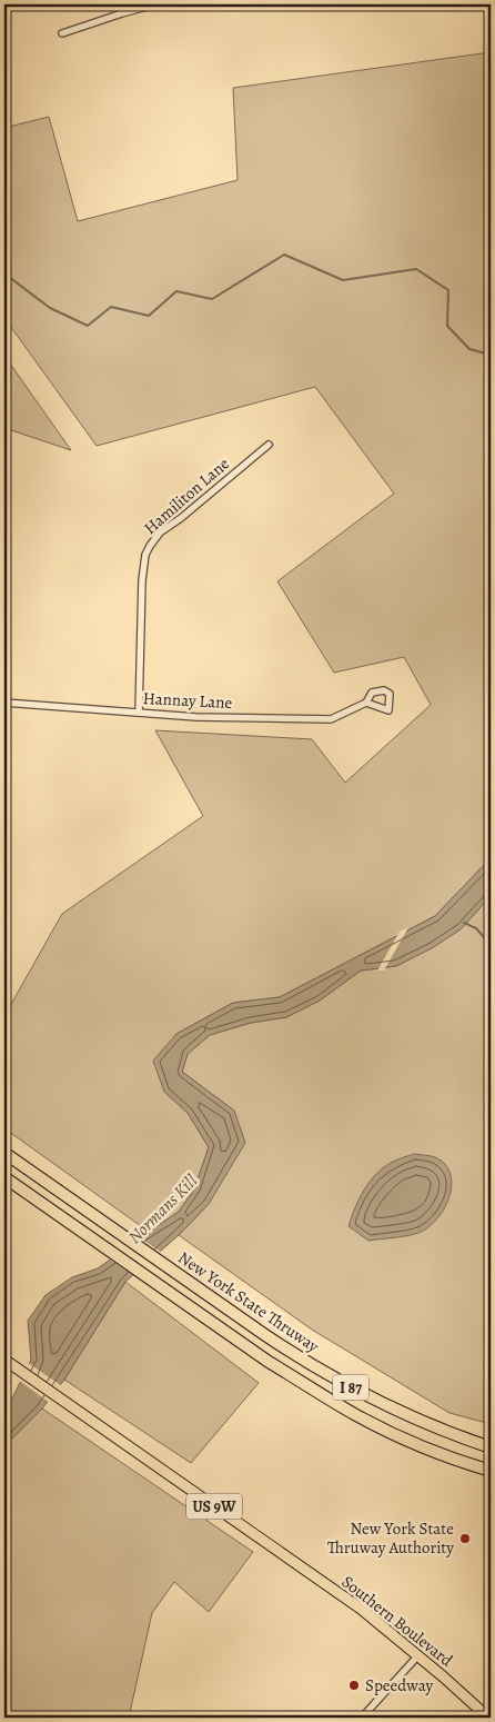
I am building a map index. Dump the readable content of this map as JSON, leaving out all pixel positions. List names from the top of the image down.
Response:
{
  "streets": {
    "highway": ["New York State Thruway", "I 87"],
    "main road": ["US 9W", "Southern Boulevard"],
    "street": ["Hamiliton Lane", "Hannay Lane"]
  },
  "crossings": [
    ["Hamiliton Lane", "Hannay Lane"]
  ],
  "water": ["Normans Kill"],
  "places": ["New York State Thruway Authority", "Speedway"]
}
